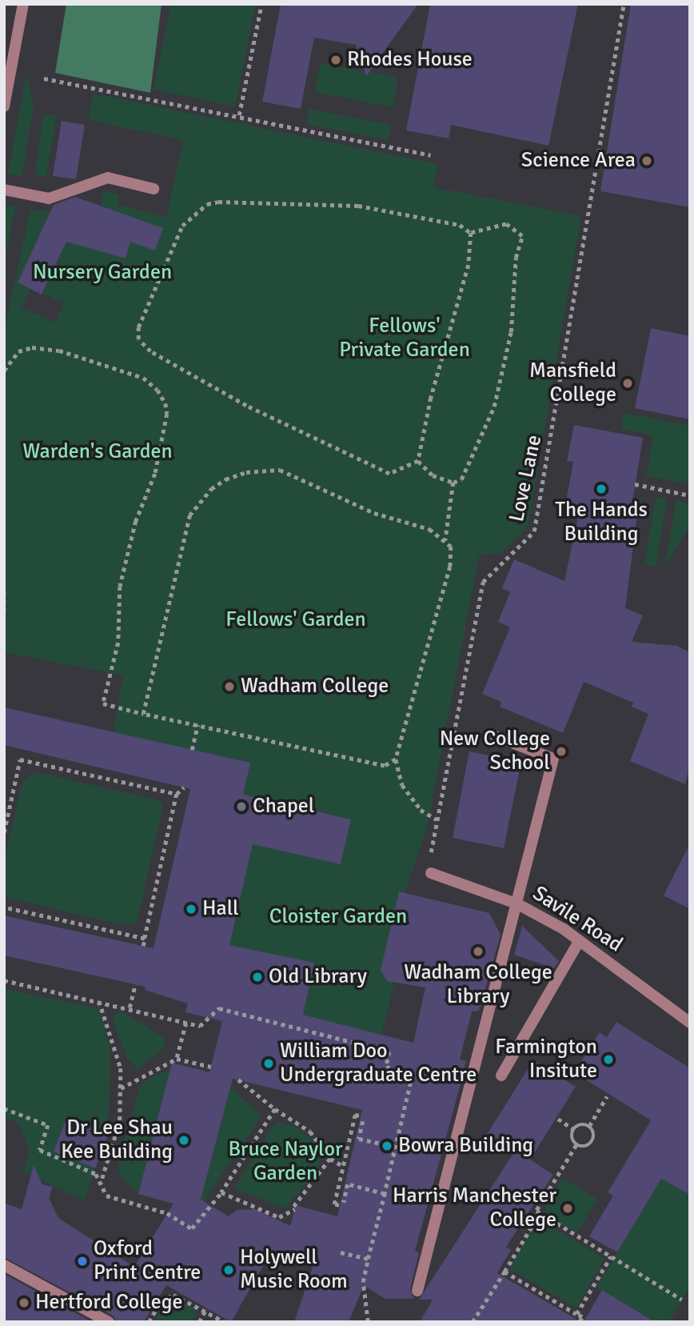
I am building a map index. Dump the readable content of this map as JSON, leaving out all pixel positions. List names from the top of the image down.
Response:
{
  "streets": {
    "street": ["Savile Road"],
    "path": ["Love Lane"]
  },
  "crossings": [
    ["Love Lane", "Savile Road"]
  ],
  "parks": [
    "Nursery Garden",
    "Fellows' Private Garden",
    "Warden's Garden",
    "Fellows' Garden",
    "Cloister Garden",
    "Bruce Naylor Garden"
  ],
  "places": [
    "Rhodes House",
    "Science Area",
    "Mansfield College",
    "The Hands Building",
    "Wadham College",
    "New College School",
    "Chapel",
    "Hall",
    "Wadham College Library",
    "Old Library",
    "Farmington Insitute",
    "William Doo Undergraduate Centre",
    "Dr Lee Shau Kee Building",
    "Bowra Building",
    "Harris Manchester College",
    "Oxford Print Centre",
    "Holywell Music Room",
    "Hertford College"
  ]
}
